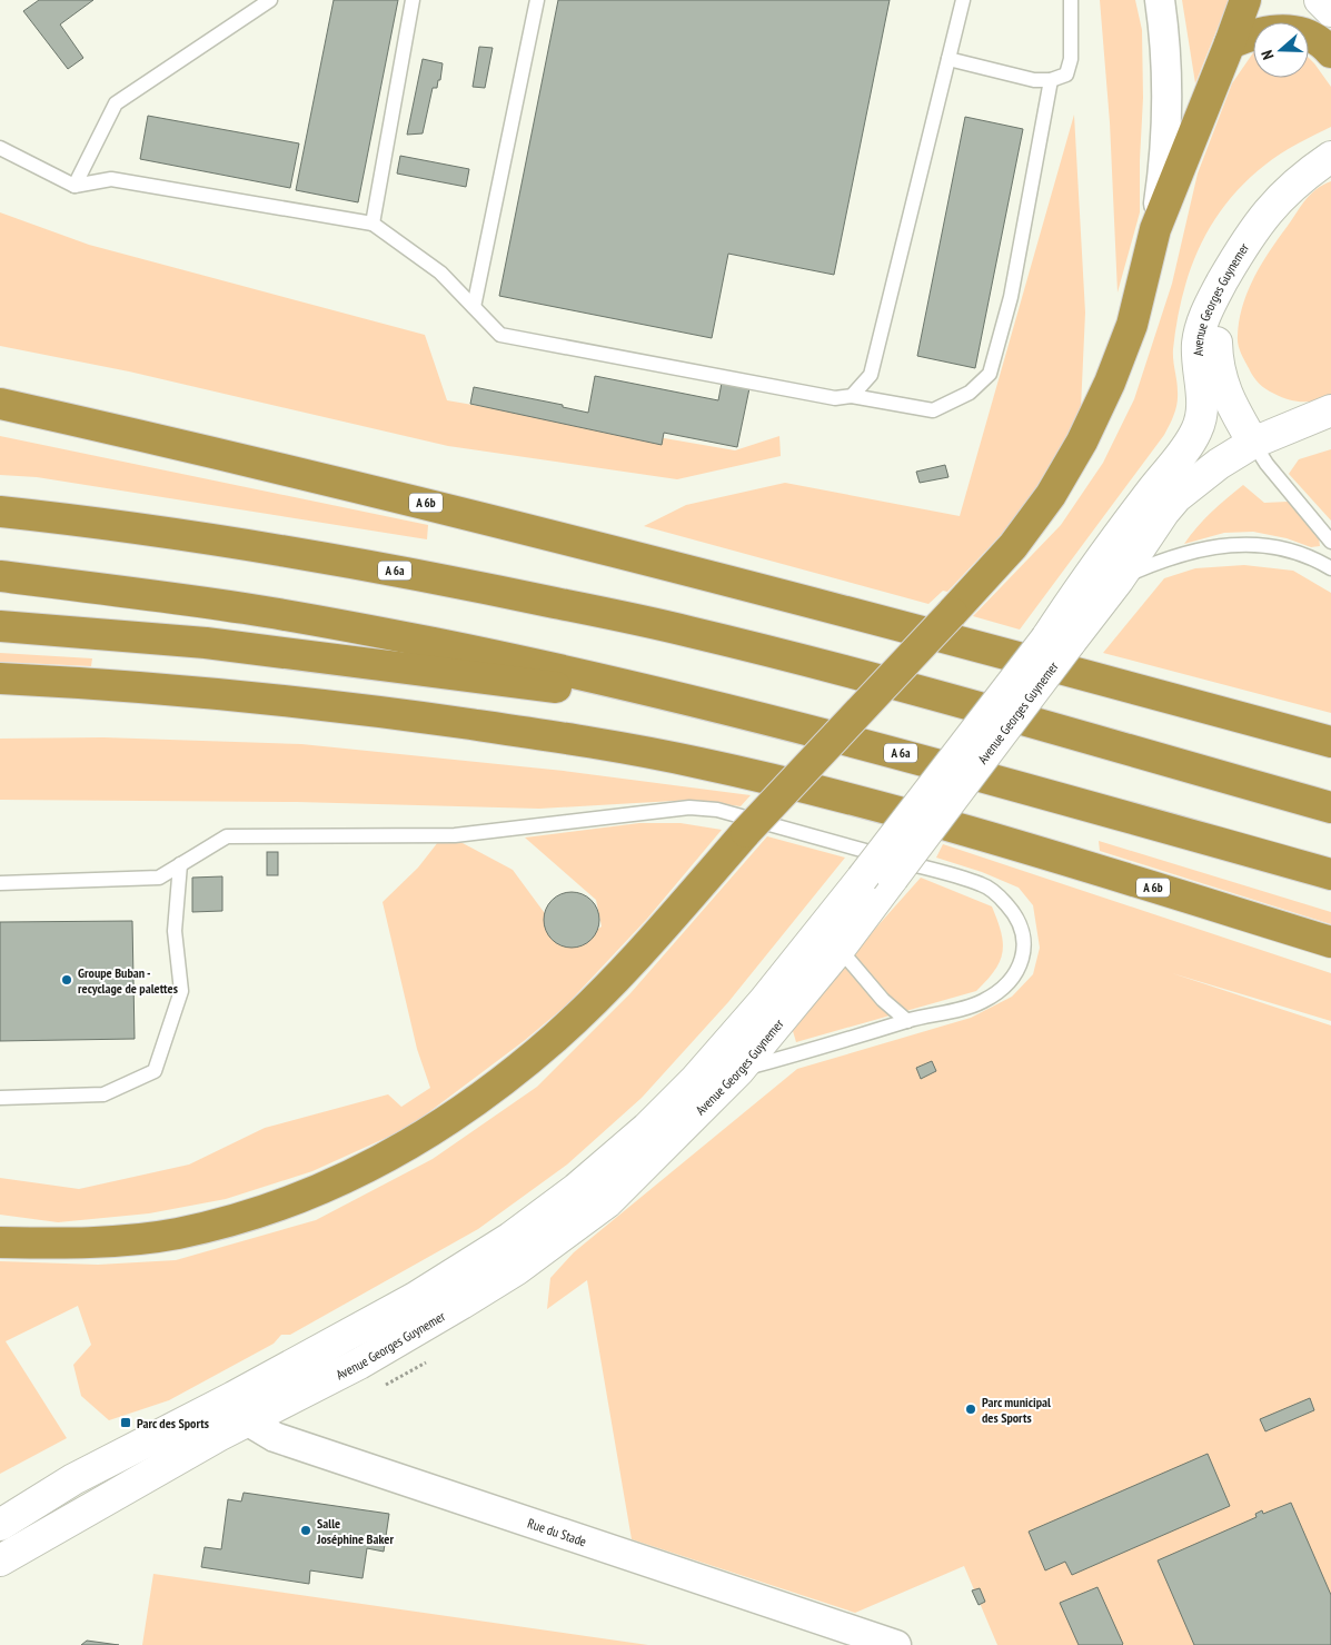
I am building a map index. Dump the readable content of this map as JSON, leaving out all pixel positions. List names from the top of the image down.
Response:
{
  "streets": {
    "highway": ["A 6b", "A 6a"],
    "main road": ["Avenue Georges Guynemer"],
    "street": ["Rue du Stade"]
  },
  "crossings": [
    ["Avenue Georges Guynemer", "Rue du Stade"]
  ],
  "places": {
    "other": ["Groupe Buban - recyclage de palettes", "Parc municipal des Sports", "Salle Joséphine Baker"],
    "transit": ["Parc des Sports"]
  },
  "north": "left"
}
